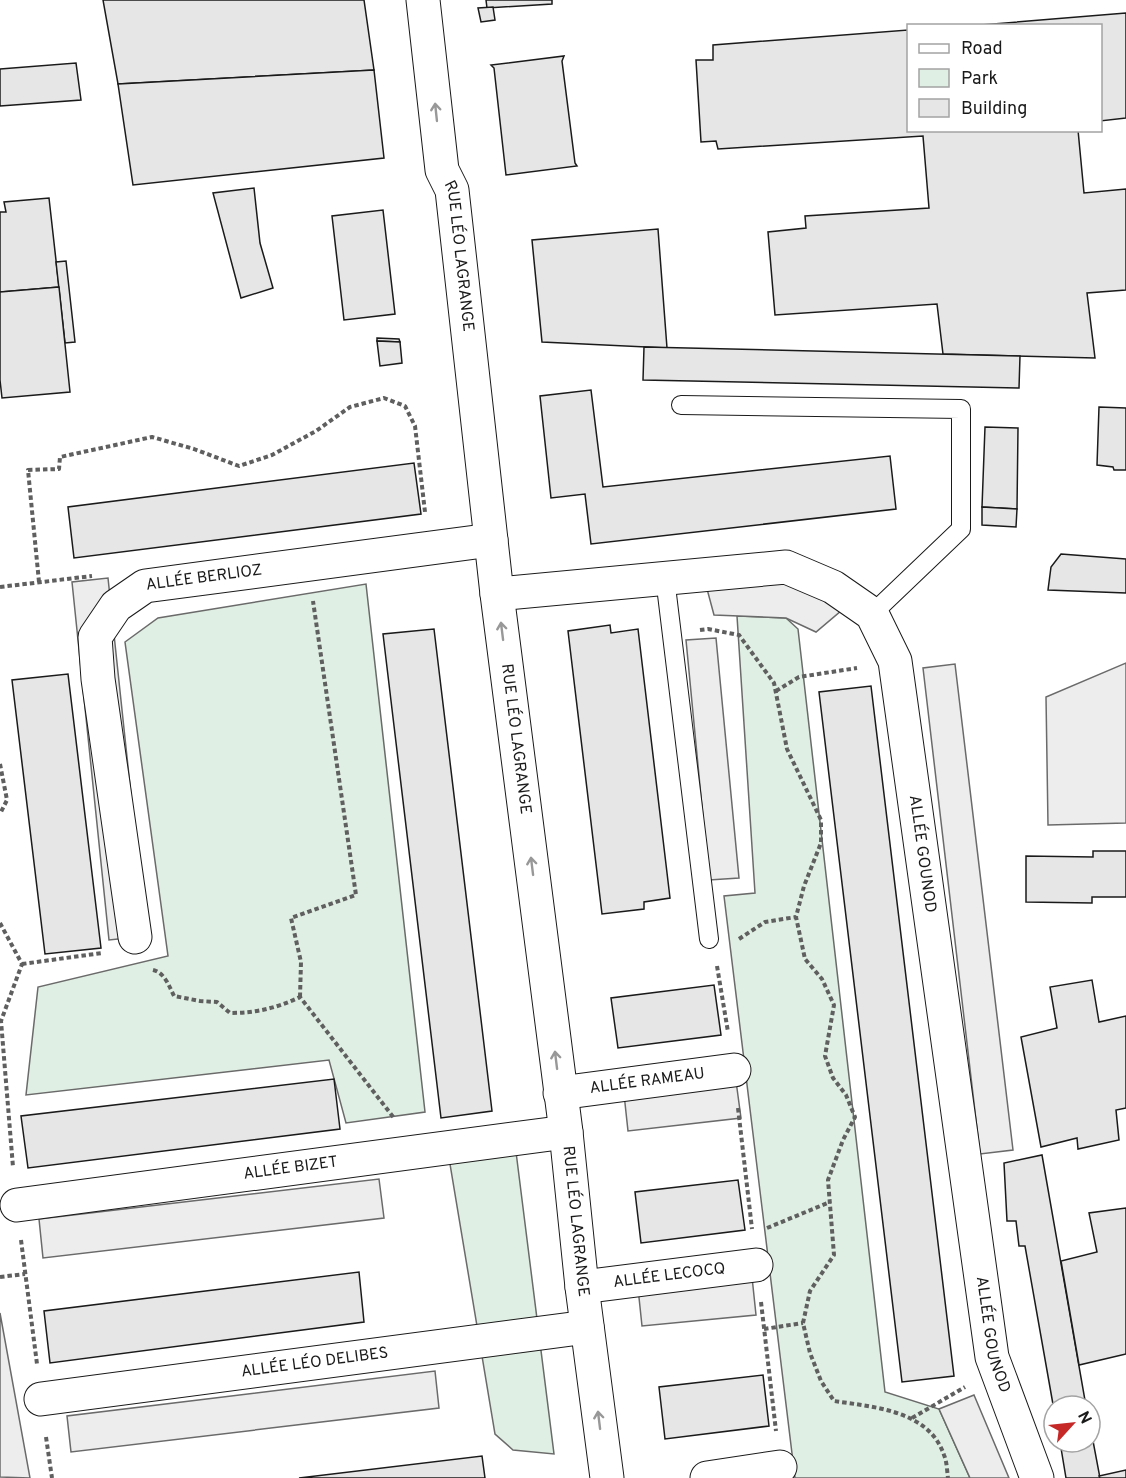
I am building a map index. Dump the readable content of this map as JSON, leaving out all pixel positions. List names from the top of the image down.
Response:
{
  "streets": {
    "street": [
      "RUE LÉO LAGRANGE",
      "ALLÉE BERLIOZ",
      "ALLÉE GOUNOD",
      "ALLÉE RAMEAU",
      "ALLÉE BIZET",
      "ALLÉE LECOCQ",
      "ALLÉE LÉO DELIBES"
    ]
  },
  "crossings": [
    ["RUE LÉO LAGRANGE", "ALLÉE BERLIOZ"],
    ["RUE LÉO LAGRANGE", "ALLÉE GOUNOD"],
    ["RUE LÉO LAGRANGE", "ALLÉE RAMEAU"],
    ["RUE LÉO LAGRANGE", "ALLÉE BIZET"],
    ["RUE LÉO LAGRANGE", "ALLÉE LECOCQ"],
    ["RUE LÉO LAGRANGE", "ALLÉE LÉO DELIBES"]
  ],
  "one_way": ["RUE LÉO LAGRANGE"],
  "legend": ["Road", "Park", "Building"],
  "north": "top right"
}
